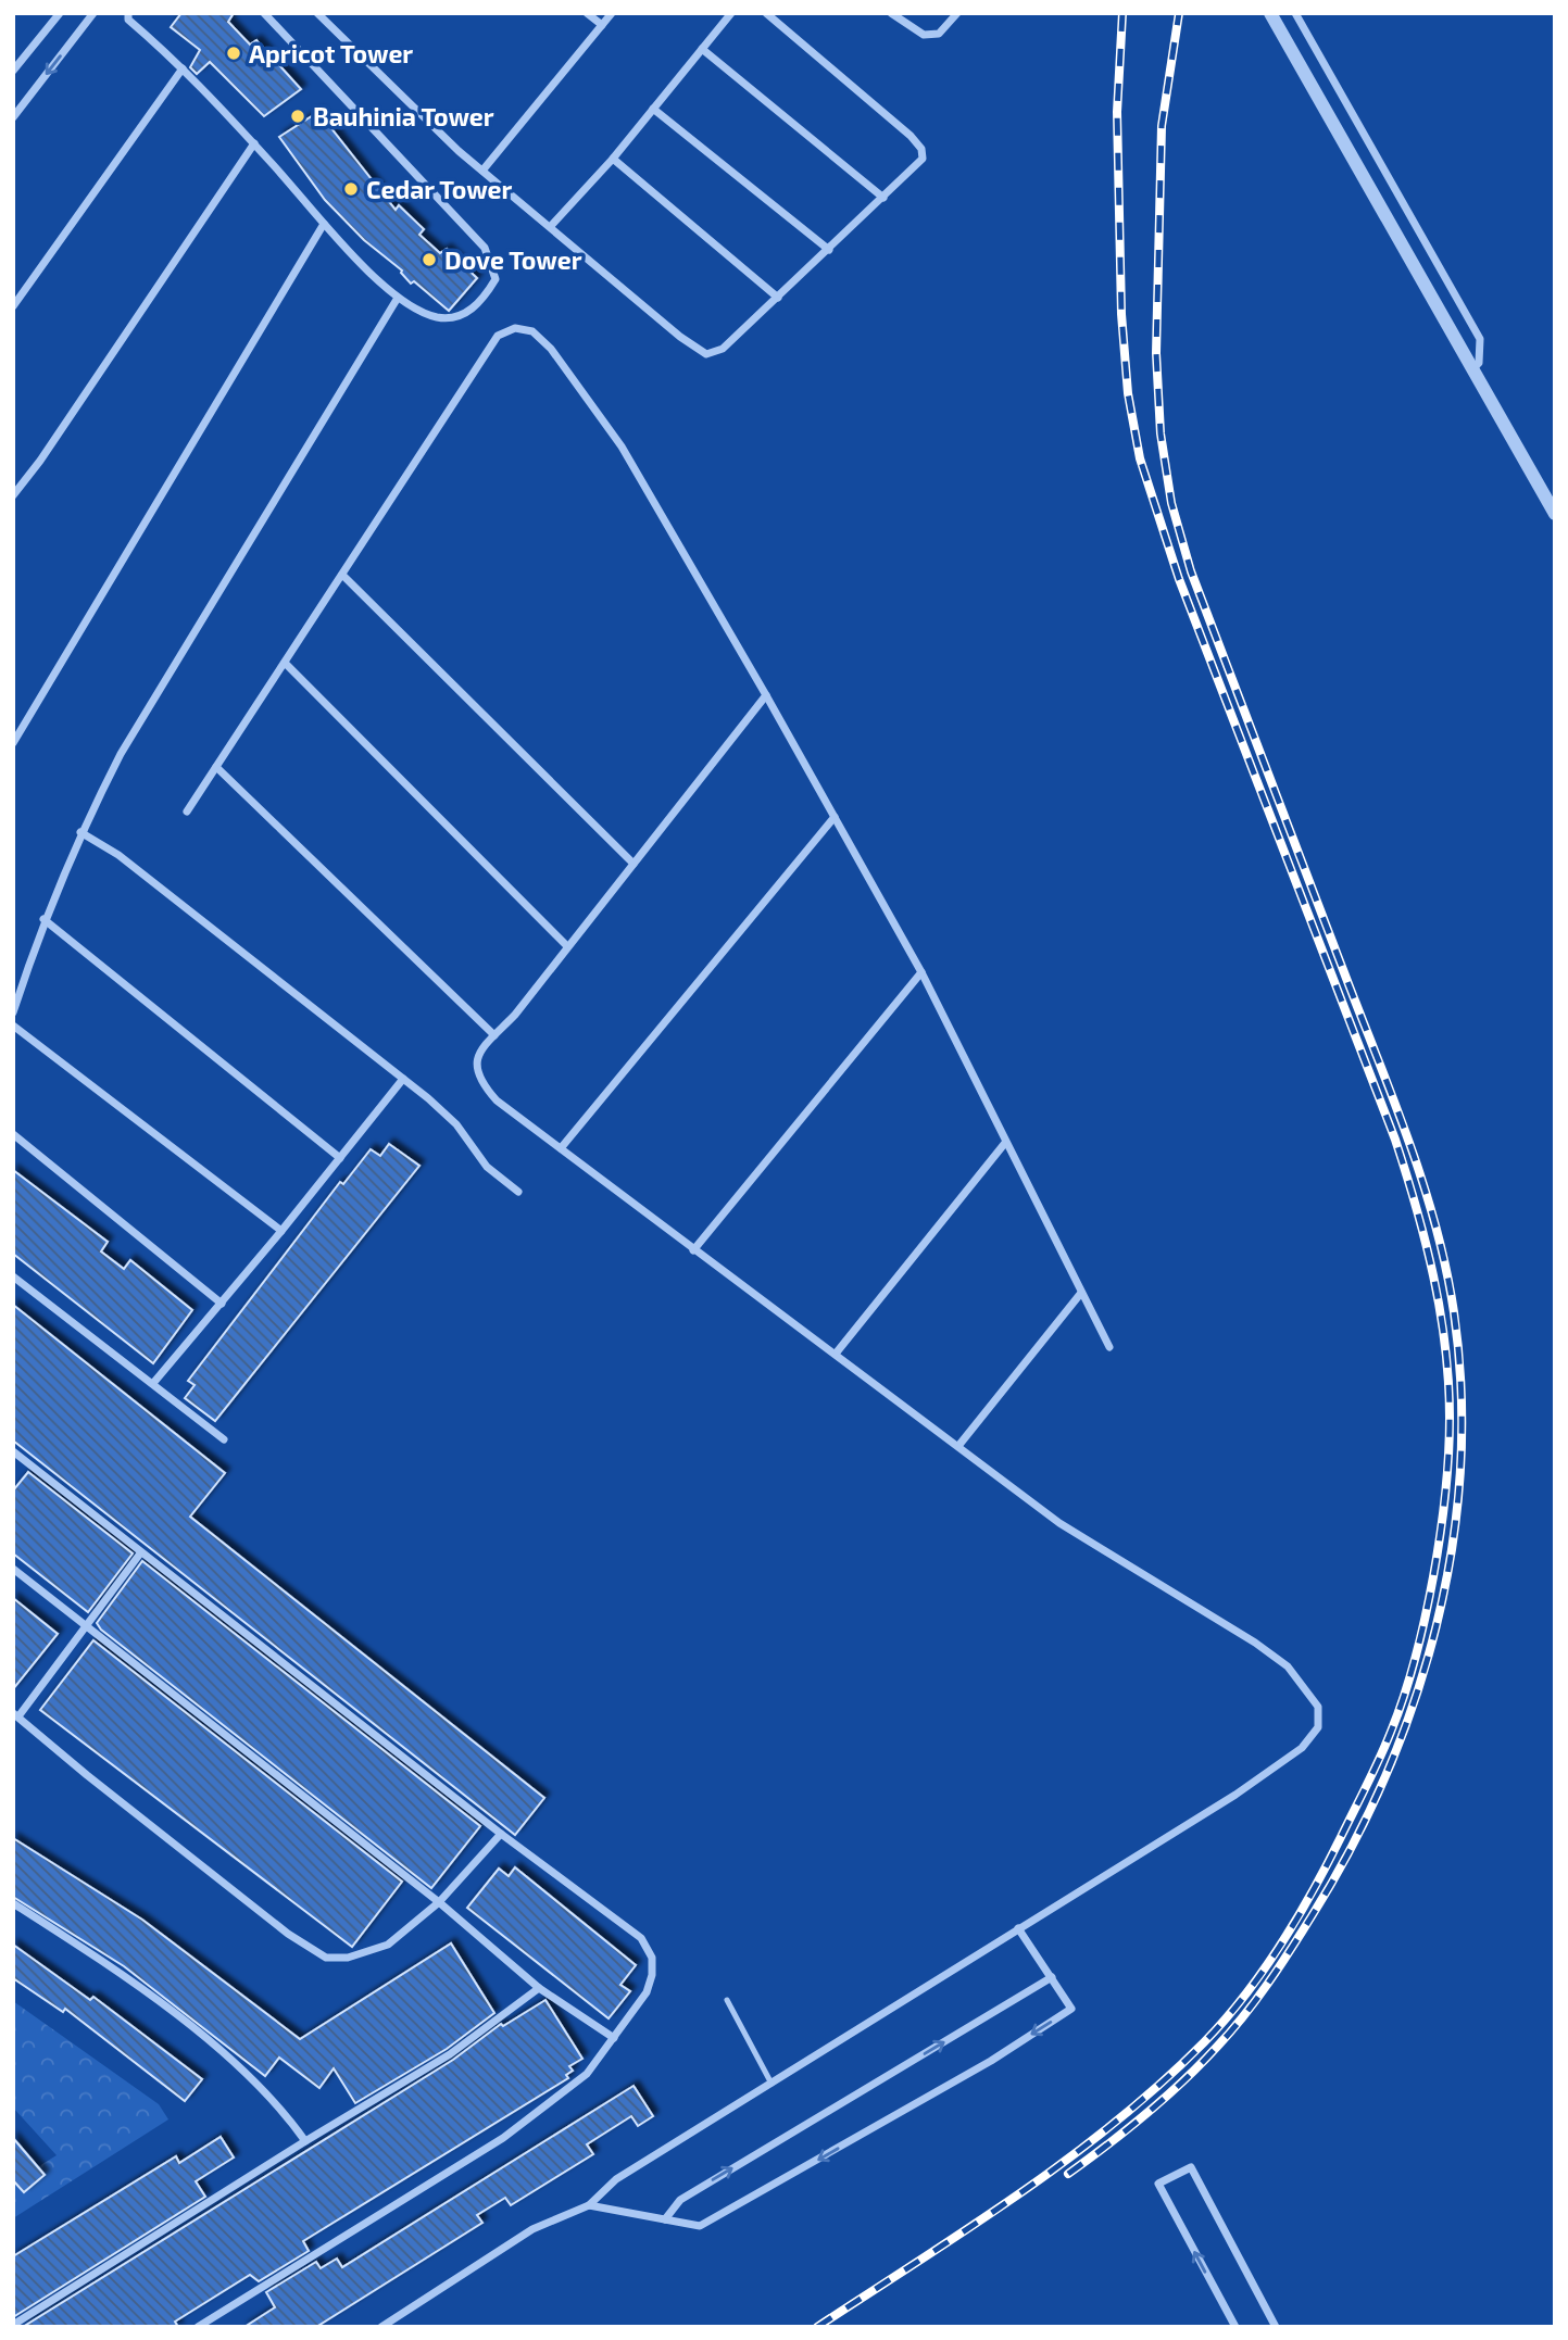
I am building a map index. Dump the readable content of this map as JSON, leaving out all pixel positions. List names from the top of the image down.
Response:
{
  "places": [
    "Apricot Tower",
    "Bauhinia Tower",
    "Cedar Tower",
    "Dove Tower"
  ]
}
